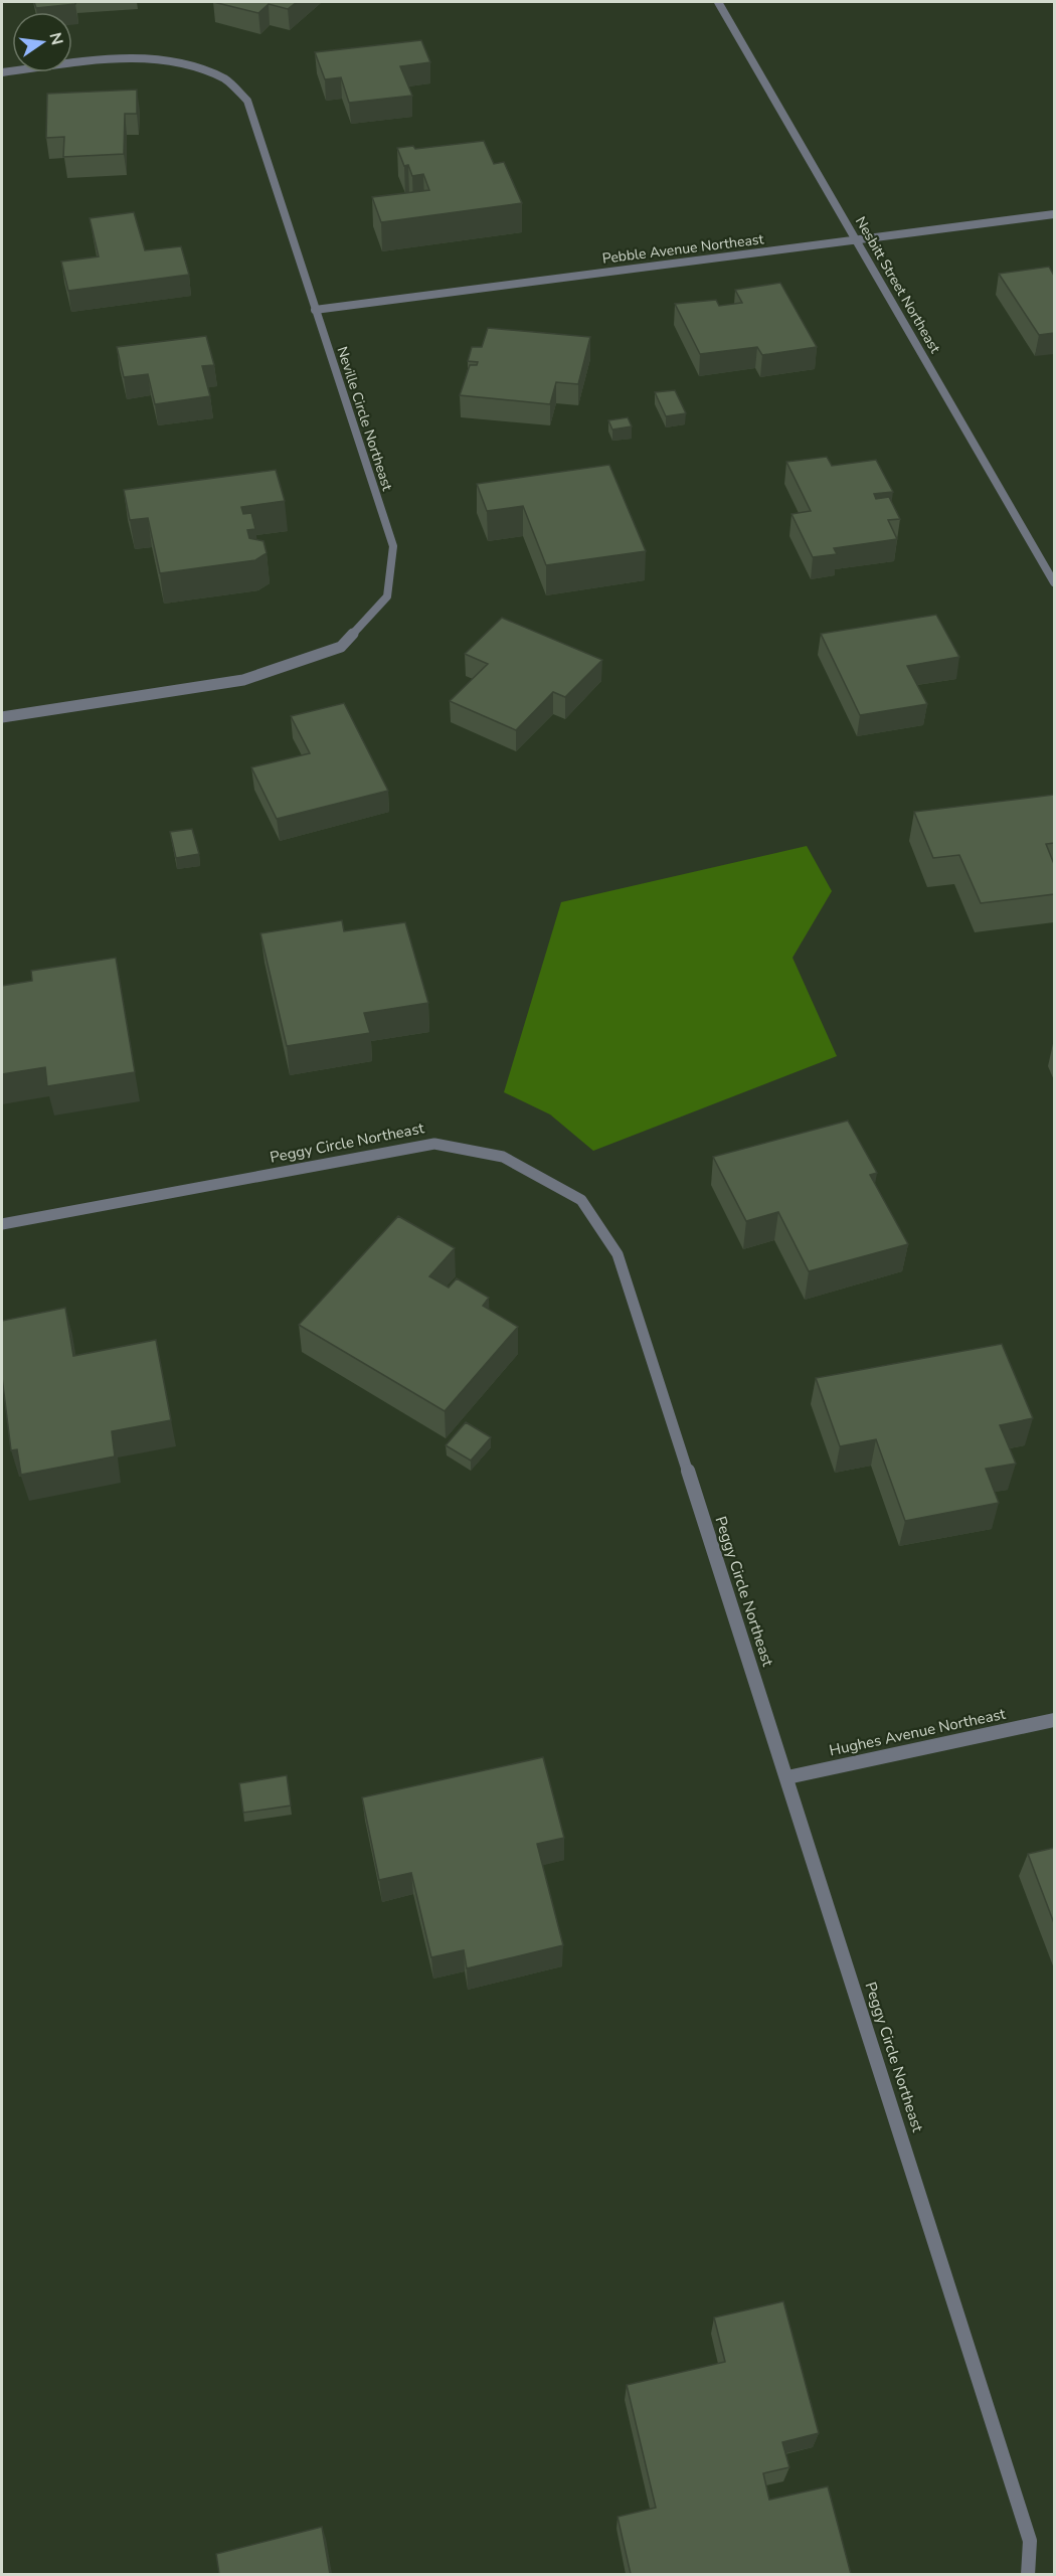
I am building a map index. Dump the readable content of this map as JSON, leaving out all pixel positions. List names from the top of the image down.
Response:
{
  "streets": {
    "street": [
      "Pebble Avenue Northeast",
      "Nesbitt Street Northeast",
      "Neville Circle Northeast",
      "Peggy Circle Northeast",
      "Hughes Avenue Northeast"
    ]
  },
  "crossings": [
    ["Pebble Avenue Northeast", "Nesbitt Street Northeast"],
    ["Pebble Avenue Northeast", "Neville Circle Northeast"],
    ["Peggy Circle Northeast", "Hughes Avenue Northeast"]
  ],
  "north": "right"
}
